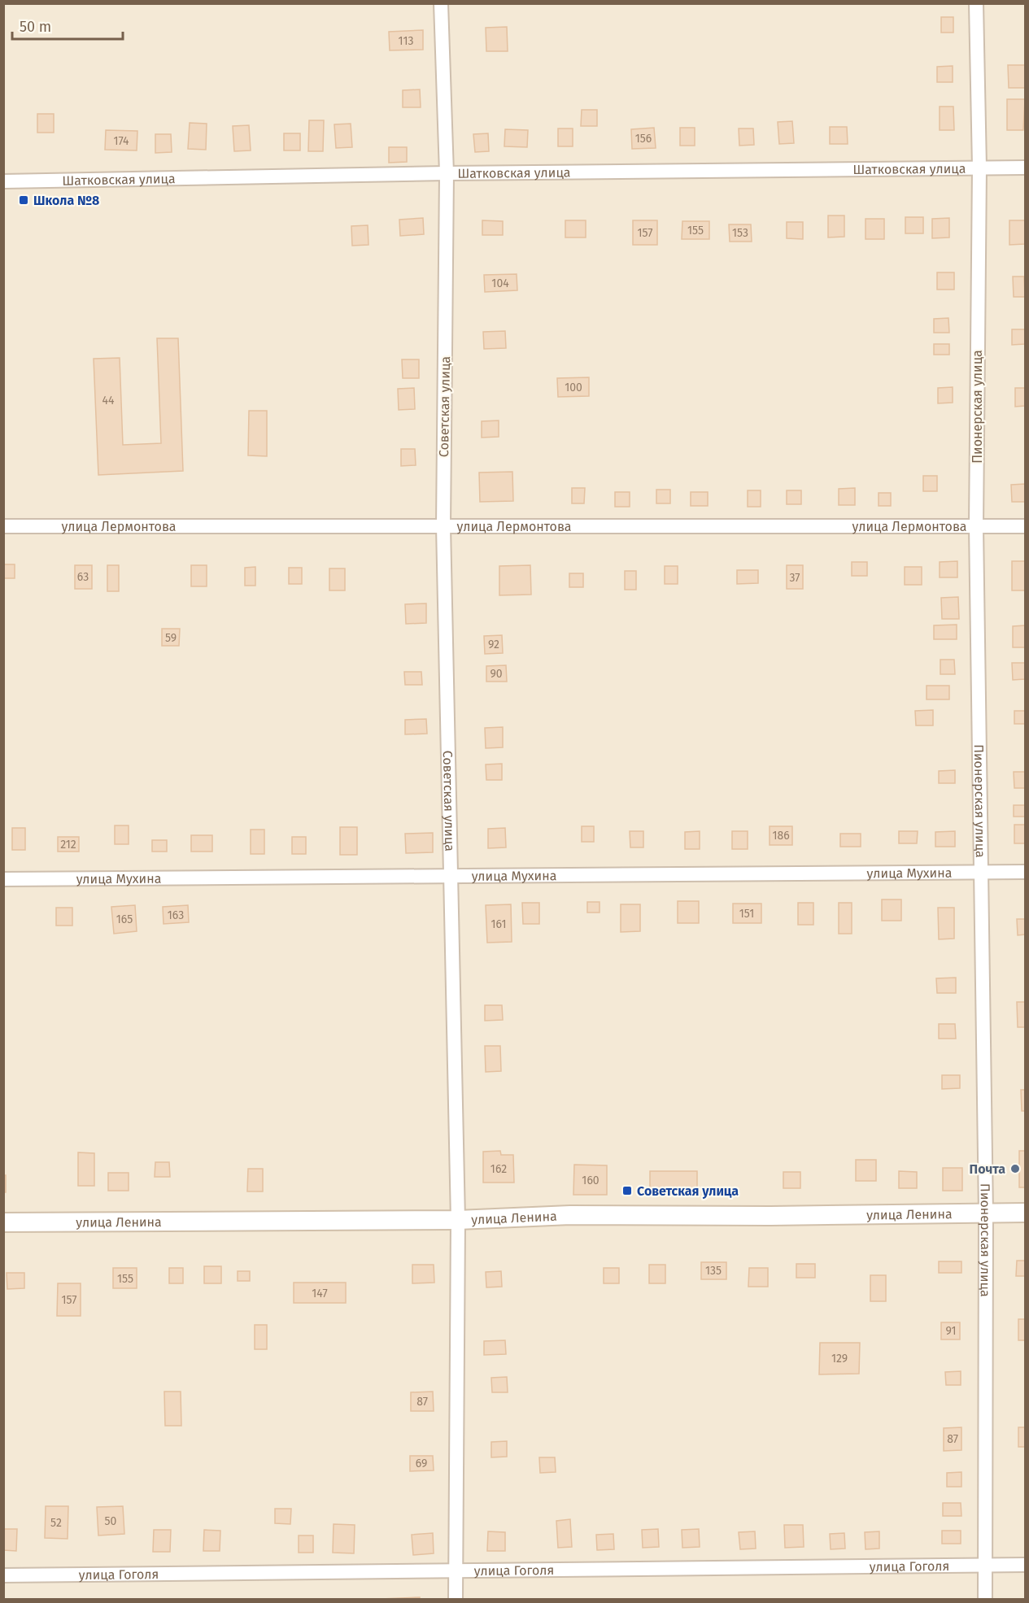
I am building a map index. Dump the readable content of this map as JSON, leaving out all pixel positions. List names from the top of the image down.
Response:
{
  "streets": {
    "main road": ["улица Ленина"],
    "street": [
      "Шатковская улица",
      "Советская улица",
      "Пионерская улица",
      "улица Лермонтова",
      "улица Мухина",
      "улица Гоголя"
    ]
  },
  "crossings": [
    ["Шатковская улица", "Советская улица"],
    ["Шатковская улица", "Пионерская улица"],
    ["Советская улица", "улица Лермонтова"],
    ["Советская улица", "улица Мухина"],
    ["Советская улица", "улица Ленина"],
    ["Советская улица", "улица Гоголя"],
    ["Пионерская улица", "улица Лермонтова"],
    ["Пионерская улица", "улица Мухина"],
    ["Пионерская улица", "улица Ленина"],
    ["Пионерская улица", "улица Гоголя"]
  ],
  "places": {
    "transit": ["Школа №8", "Советская улица"],
    "other": ["Почта"]
  },
  "house_numbers": [
    "113",
    "156",
    "174",
    "155",
    "157",
    "153",
    "104",
    "100",
    "44",
    "63",
    "37",
    "59",
    "92",
    "90",
    "186",
    "212",
    "151",
    "163",
    "165",
    "161",
    "162",
    "160",
    "135",
    "155",
    "147",
    "157",
    "91",
    "129",
    "87",
    "87",
    "69",
    "50",
    "52"
  ],
  "scale_bar": "50 m"
}
